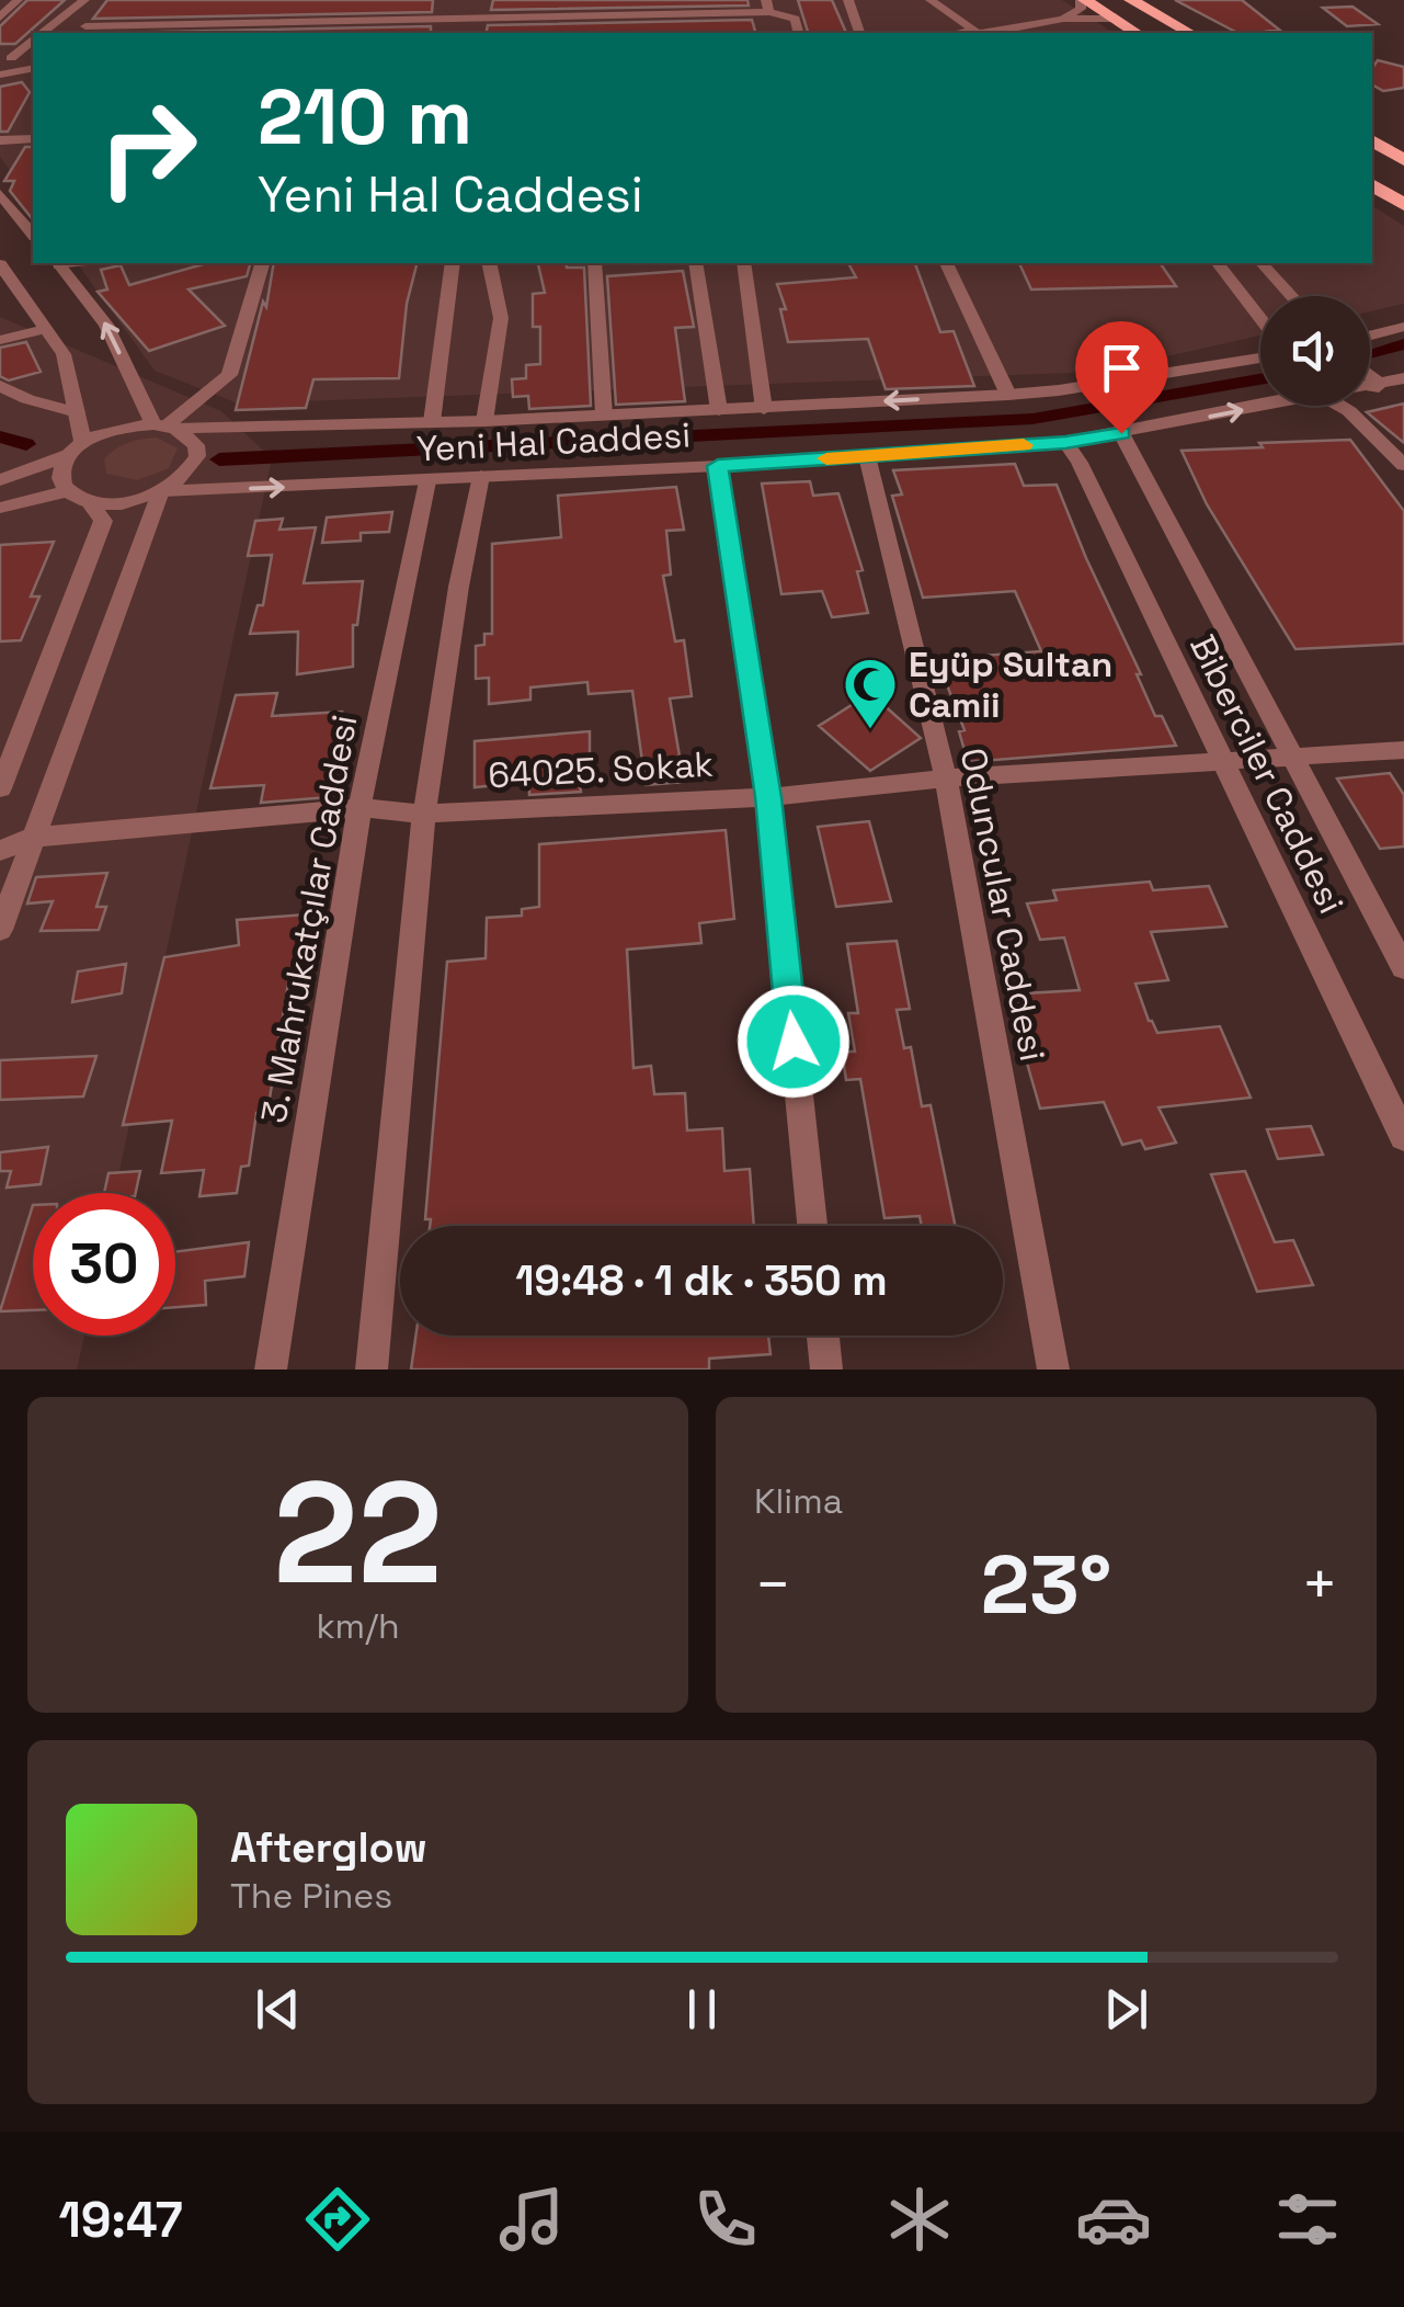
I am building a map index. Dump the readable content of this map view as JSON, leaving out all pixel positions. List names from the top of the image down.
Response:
{
  "streets": {
    "street": [
      "Yeni Hal Caddesi",
      "64025. Sokak",
      "Biberciler Caddesi",
      "Oduncular Caddesi",
      "3. Mahrukatçılar Caddesi"
    ]
  },
  "crossings": [
    ["Yeni Hal Caddesi", "Biberciler Caddesi"],
    ["Yeni Hal Caddesi", "Oduncular Caddesi"],
    ["Yeni Hal Caddesi", "3. Mahrukatçılar Caddesi"],
    ["64025. Sokak", "Biberciler Caddesi"],
    ["64025. Sokak", "Oduncular Caddesi"],
    ["64025. Sokak", "3. Mahrukatçılar Caddesi"]
  ],
  "places": {
    "mosque": ["Eyüp Sultan Camii"]
  },
  "page": {
    "turn": ["210 m", "Yeni Hal Caddesi"],
    "limit": "30",
    "trip": "19:48 · 1 dk · 350 m",
    "tile": [
      ["22", "km/h"],
      "Klima"
    ],
    "heat": ["−", "23°", "+"],
    "song": ["Afterglow", "The Pines"],
    "tabs": "19:47"
  }
}
